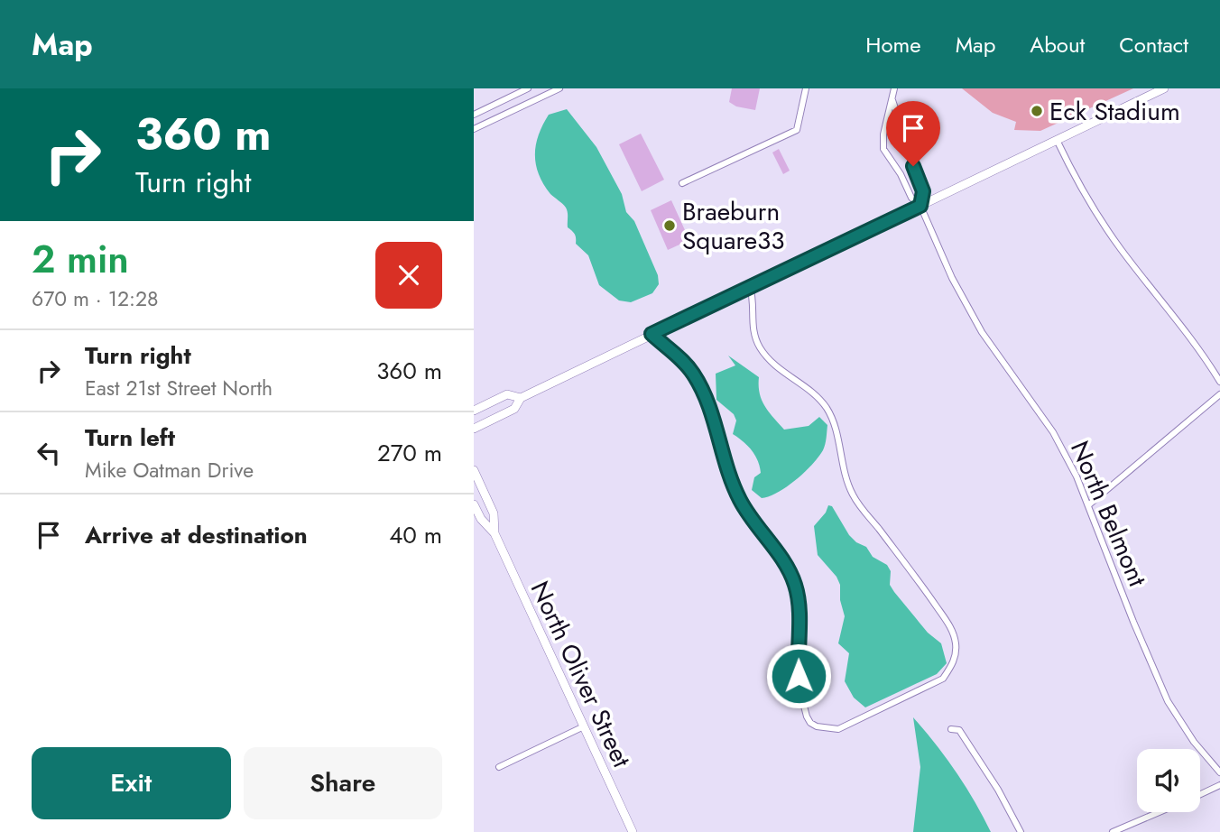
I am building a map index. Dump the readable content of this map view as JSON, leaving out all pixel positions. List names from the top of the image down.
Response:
{
  "streets": {
    "main road": ["North Oliver Street"],
    "street": ["North Belmont"]
  },
  "places": ["Eck Stadium", "Braeburn Square33"],
  "page": {
    "header": "Map",
    "nav": [
      "Home",
      "Map",
      "About",
      "Contact"
    ],
    "turn": ["360 m", "Turn right"],
    "heading": ["2 min", "670 m · 12:28"],
    "list": [
      {
        "name": "Turn right",
        "note": "East 21st Street North",
        "value": "360 m"
      },
      {
        "name": "Turn left",
        "note": "Mike Oatman Drive",
        "value": "270 m"
      },
      {
        "name": "Arrive at destination",
        "value": "40 m"
      }
    ],
    "buttons": ["Exit", "Share"]
  }
}
